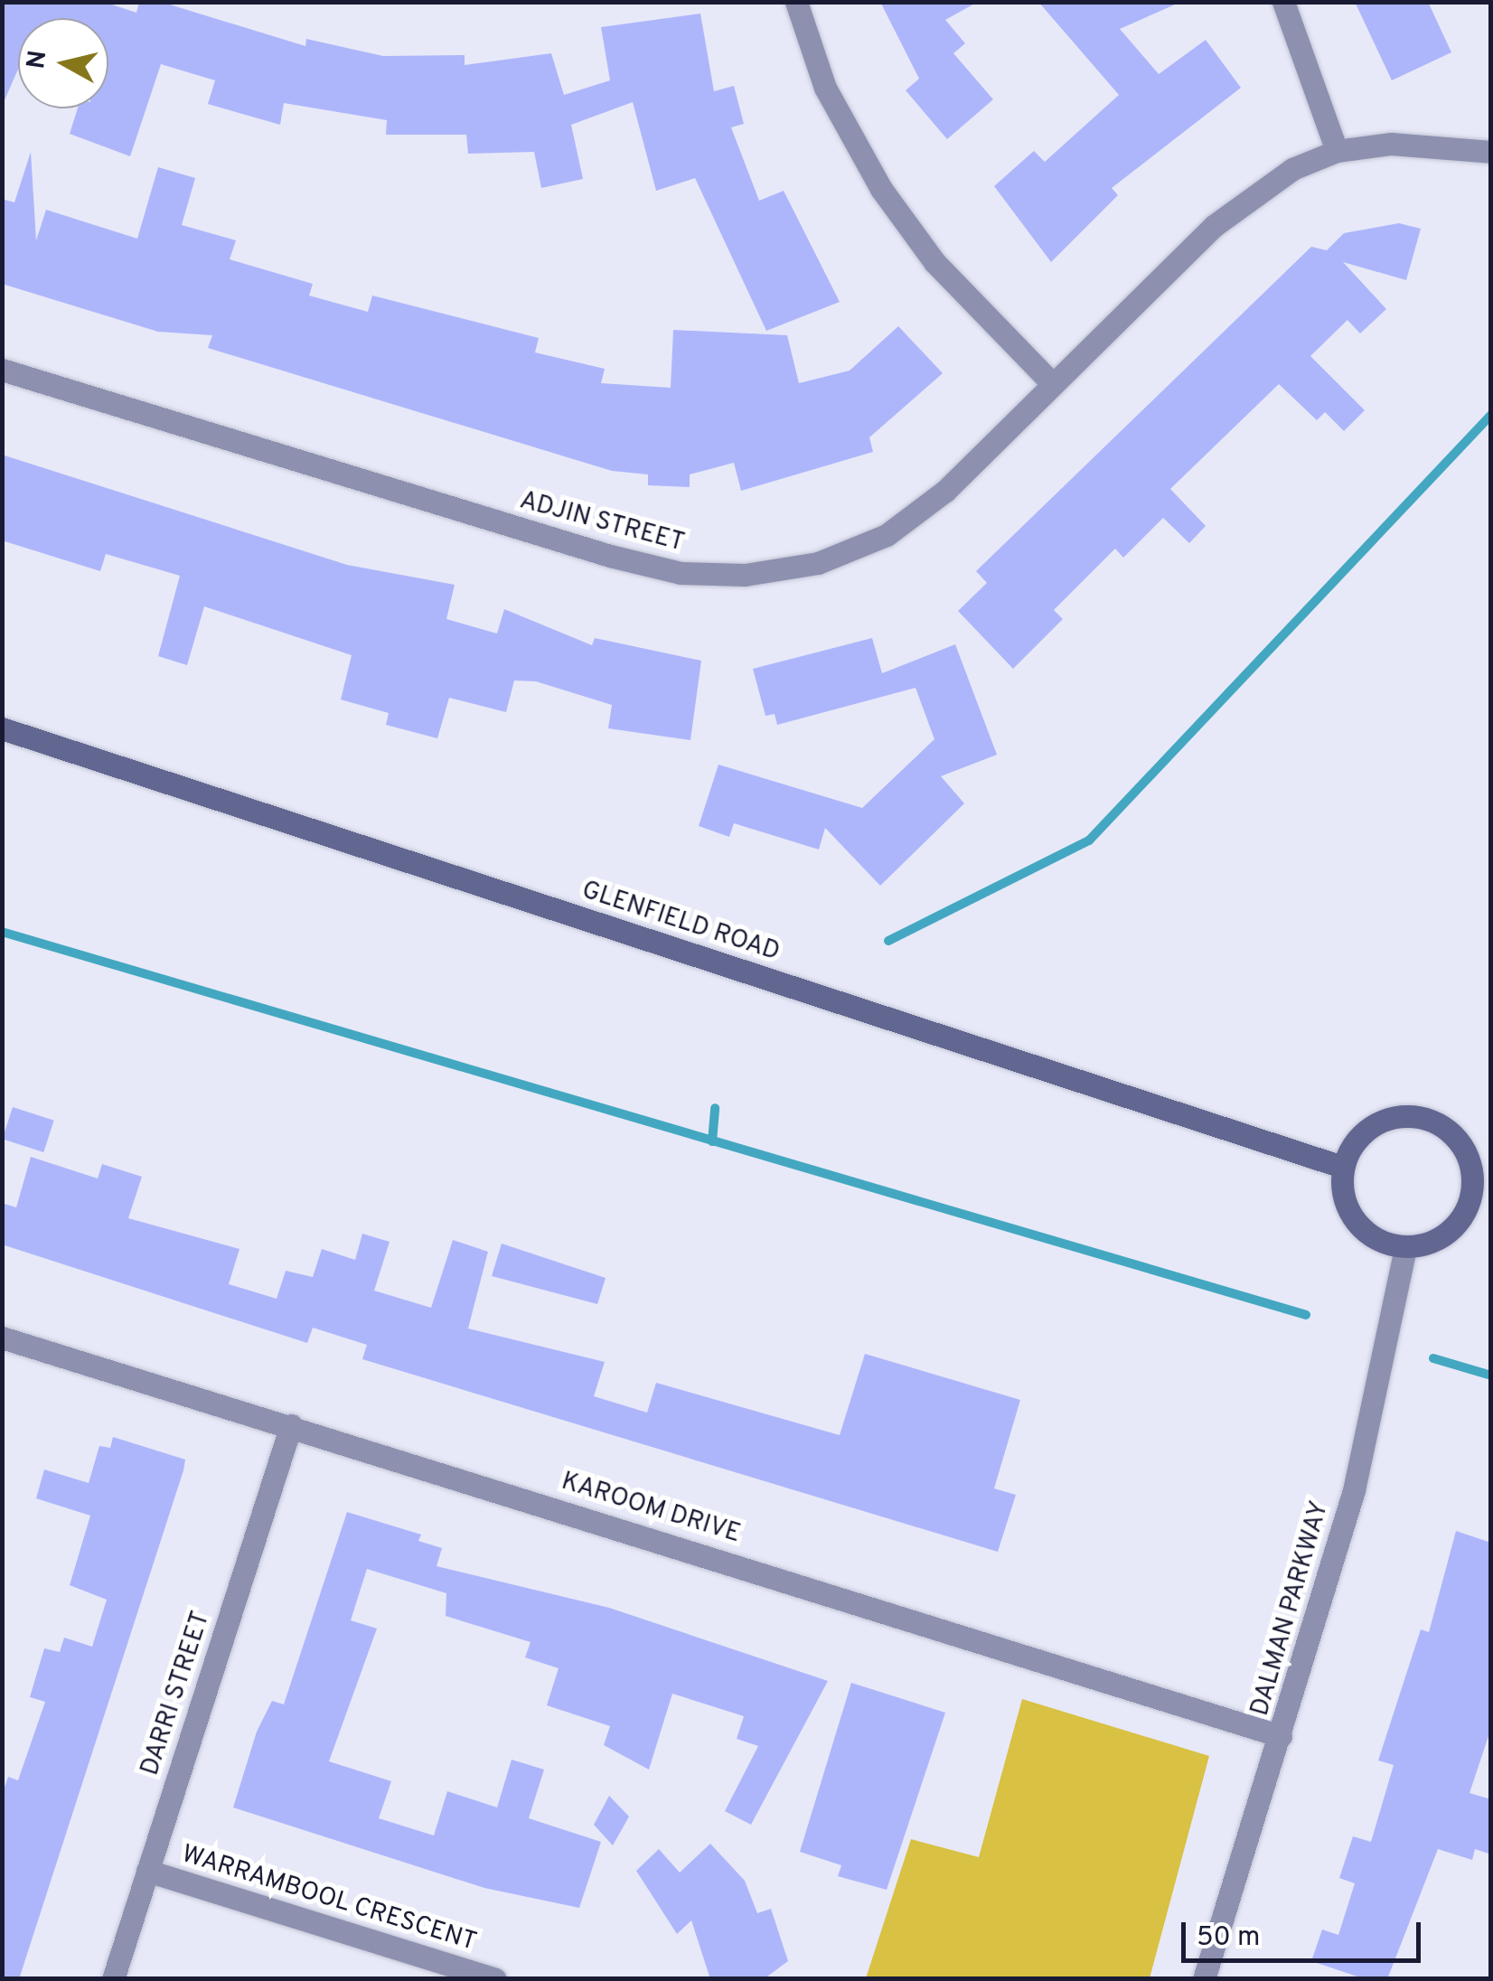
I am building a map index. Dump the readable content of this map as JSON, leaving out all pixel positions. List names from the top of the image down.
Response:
{
  "streets": {
    "main road": ["GLENFIELD ROAD"],
    "street": [
      "ADJIN STREET",
      "KAROOM DRIVE",
      "DALMAN PARKWAY",
      "DARRI STREET",
      "WARRAMBOOL CRESCENT"
    ]
  },
  "crossings": [
    ["GLENFIELD ROAD", "DALMAN PARKWAY"],
    ["KAROOM DRIVE", "DALMAN PARKWAY"],
    ["KAROOM DRIVE", "DARRI STREET"],
    ["DARRI STREET", "WARRAMBOOL CRESCENT"]
  ],
  "scale_bar": "50 m",
  "north": "left"
}
